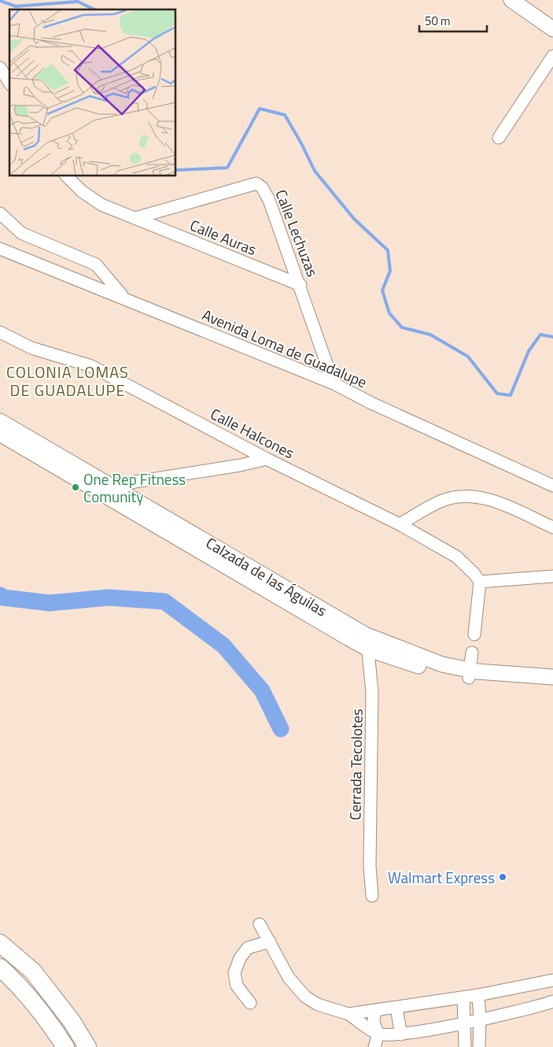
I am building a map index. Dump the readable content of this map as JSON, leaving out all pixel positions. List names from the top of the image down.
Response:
{
  "streets": {
    "main road": ["Calzada de las Águilas"],
    "street": [
      "Calle Lechuzas",
      "Calle Auras",
      "Avenida Loma de Guadalupe",
      "Calle Halcones",
      "Cerrada Tecolotes"
    ]
  },
  "crossings": [
    ["Calle Lechuzas", "Calle Auras"],
    ["Calle Lechuzas", "Avenida Loma de Guadalupe"],
    ["Calzada de las Águilas", "Cerrada Tecolotes"]
  ],
  "districts": ["COLONIA LOMAS DE GUADALUPE"],
  "places": ["One Rep Fitness Comunity", "Walmart Express"],
  "scale_bar": "50 m"
}
